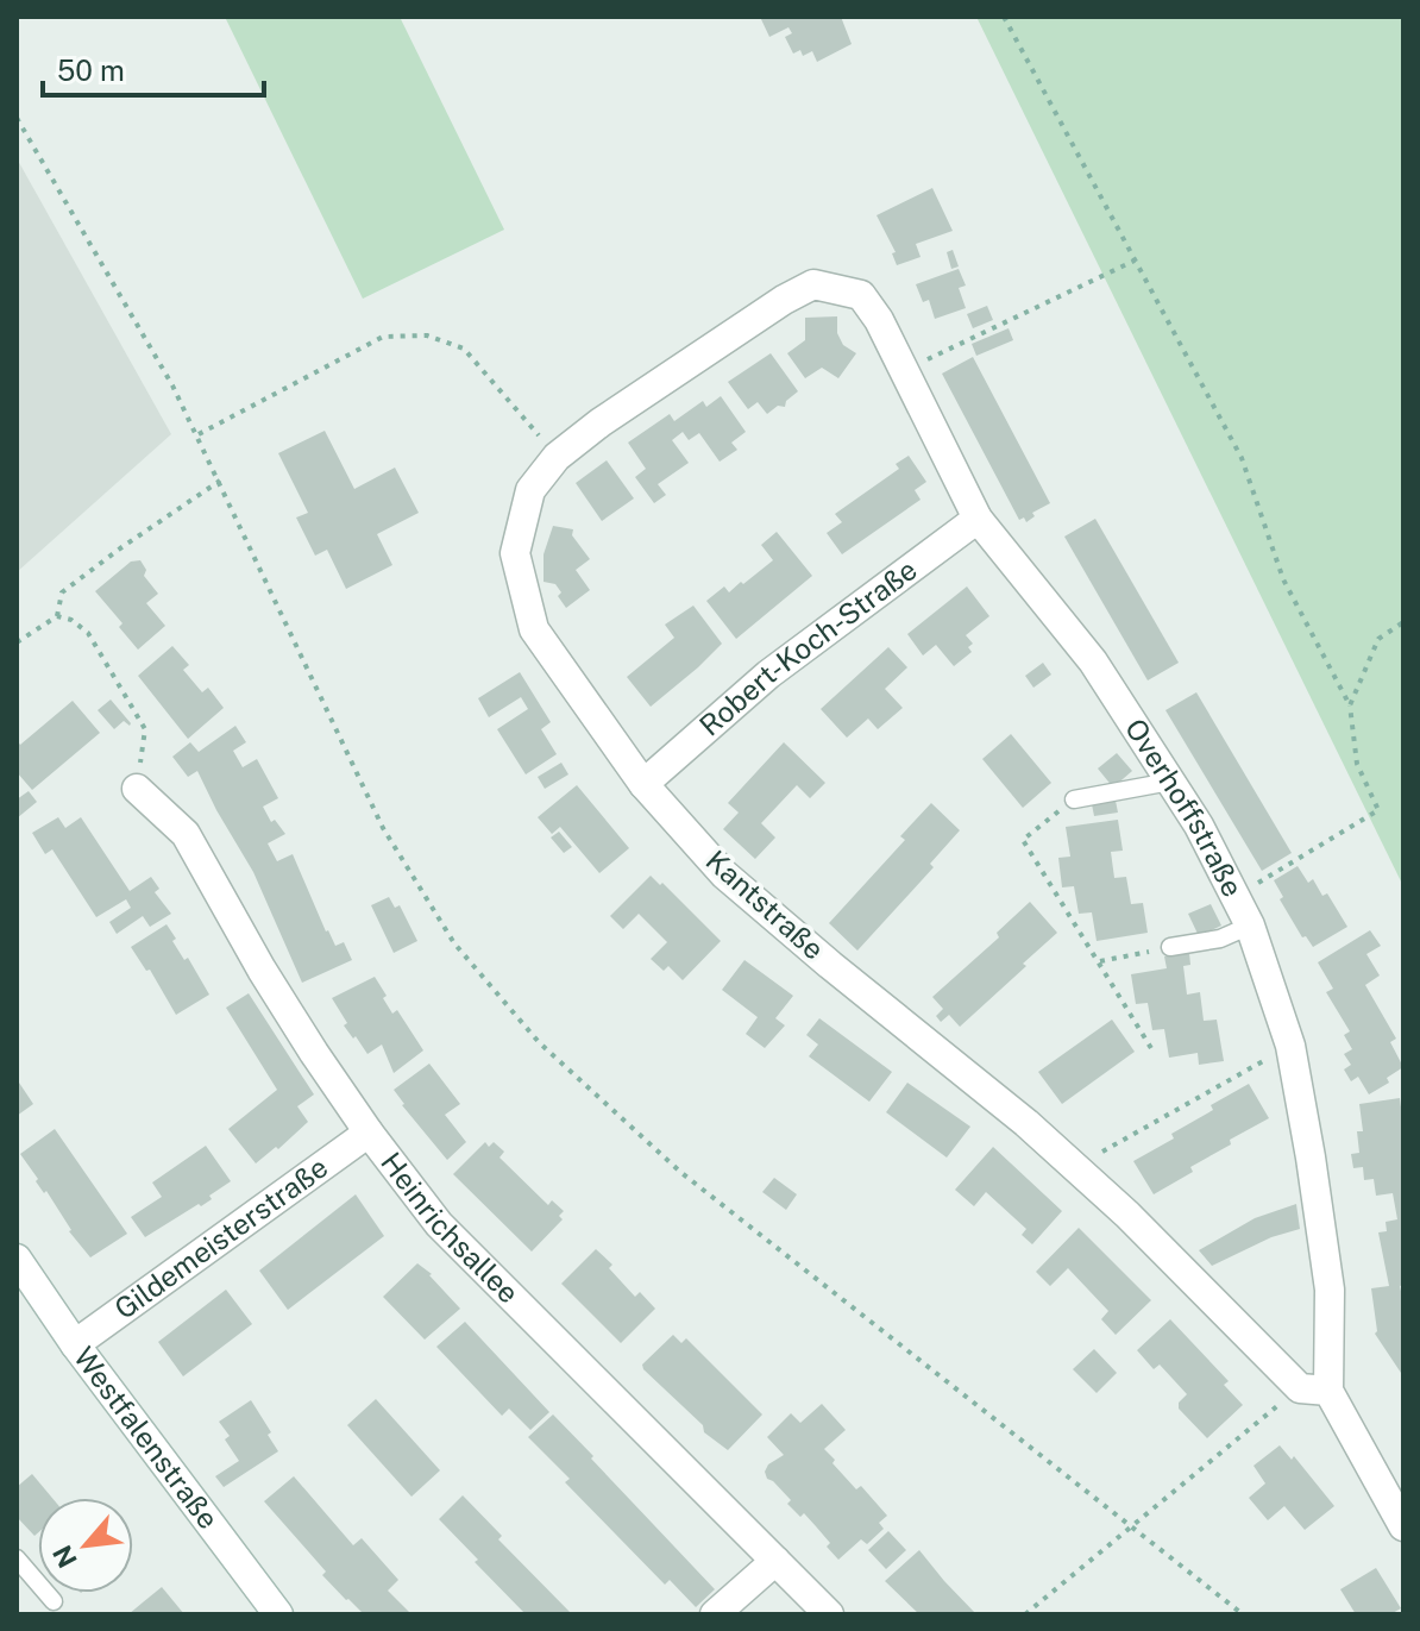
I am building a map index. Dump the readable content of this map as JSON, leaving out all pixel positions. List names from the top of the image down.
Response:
{
  "streets": {
    "street": [
      "Robert-Koch-Straße",
      "Overhoffstraße",
      "Kantstraße",
      "Heinrichsallee",
      "Gildemeisterstraße",
      "Westfalenstraße"
    ]
  },
  "crossings": [
    ["Robert-Koch-Straße", "Overhoffstraße"],
    ["Robert-Koch-Straße", "Kantstraße"],
    ["Overhoffstraße", "Kantstraße"],
    ["Heinrichsallee", "Gildemeisterstraße"],
    ["Gildemeisterstraße", "Westfalenstraße"]
  ],
  "scale_bar": "50 m",
  "north": "bottom left"
}
